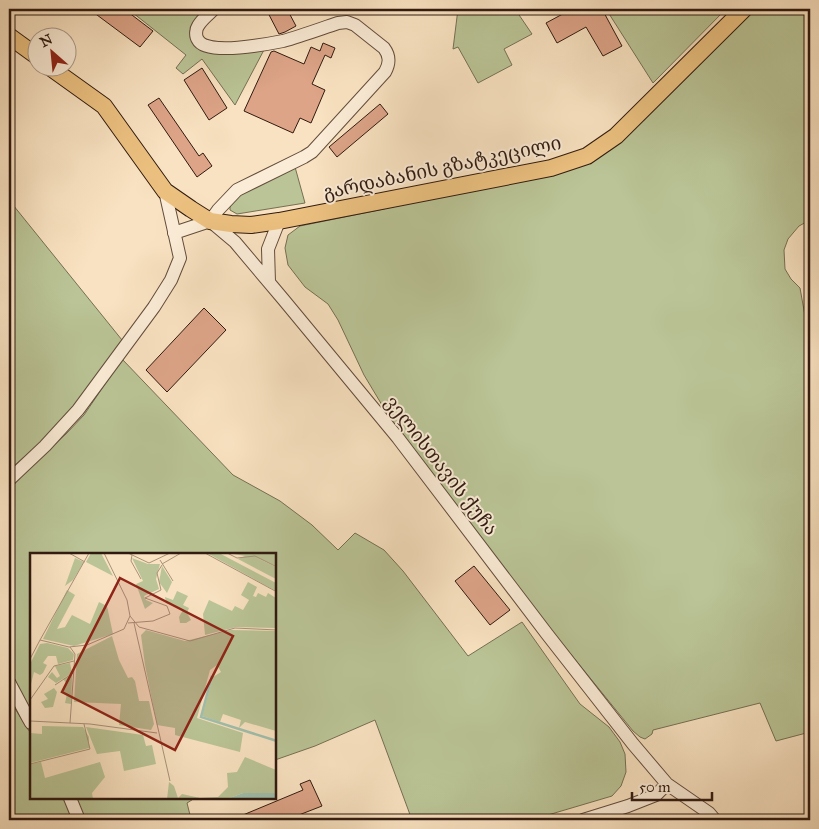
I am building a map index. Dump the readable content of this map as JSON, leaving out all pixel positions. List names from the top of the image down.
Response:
{
  "streets": {
    "main road": ["გარდაბანის გზატკეცილი", "ველისთავის ქუჩა"]
  },
  "crossings": [
    ["გარდაბანის გზატკეცილი", "ველისთავის ქუჩა"]
  ],
  "scale_bar": "50 m",
  "north": "top left"
}
